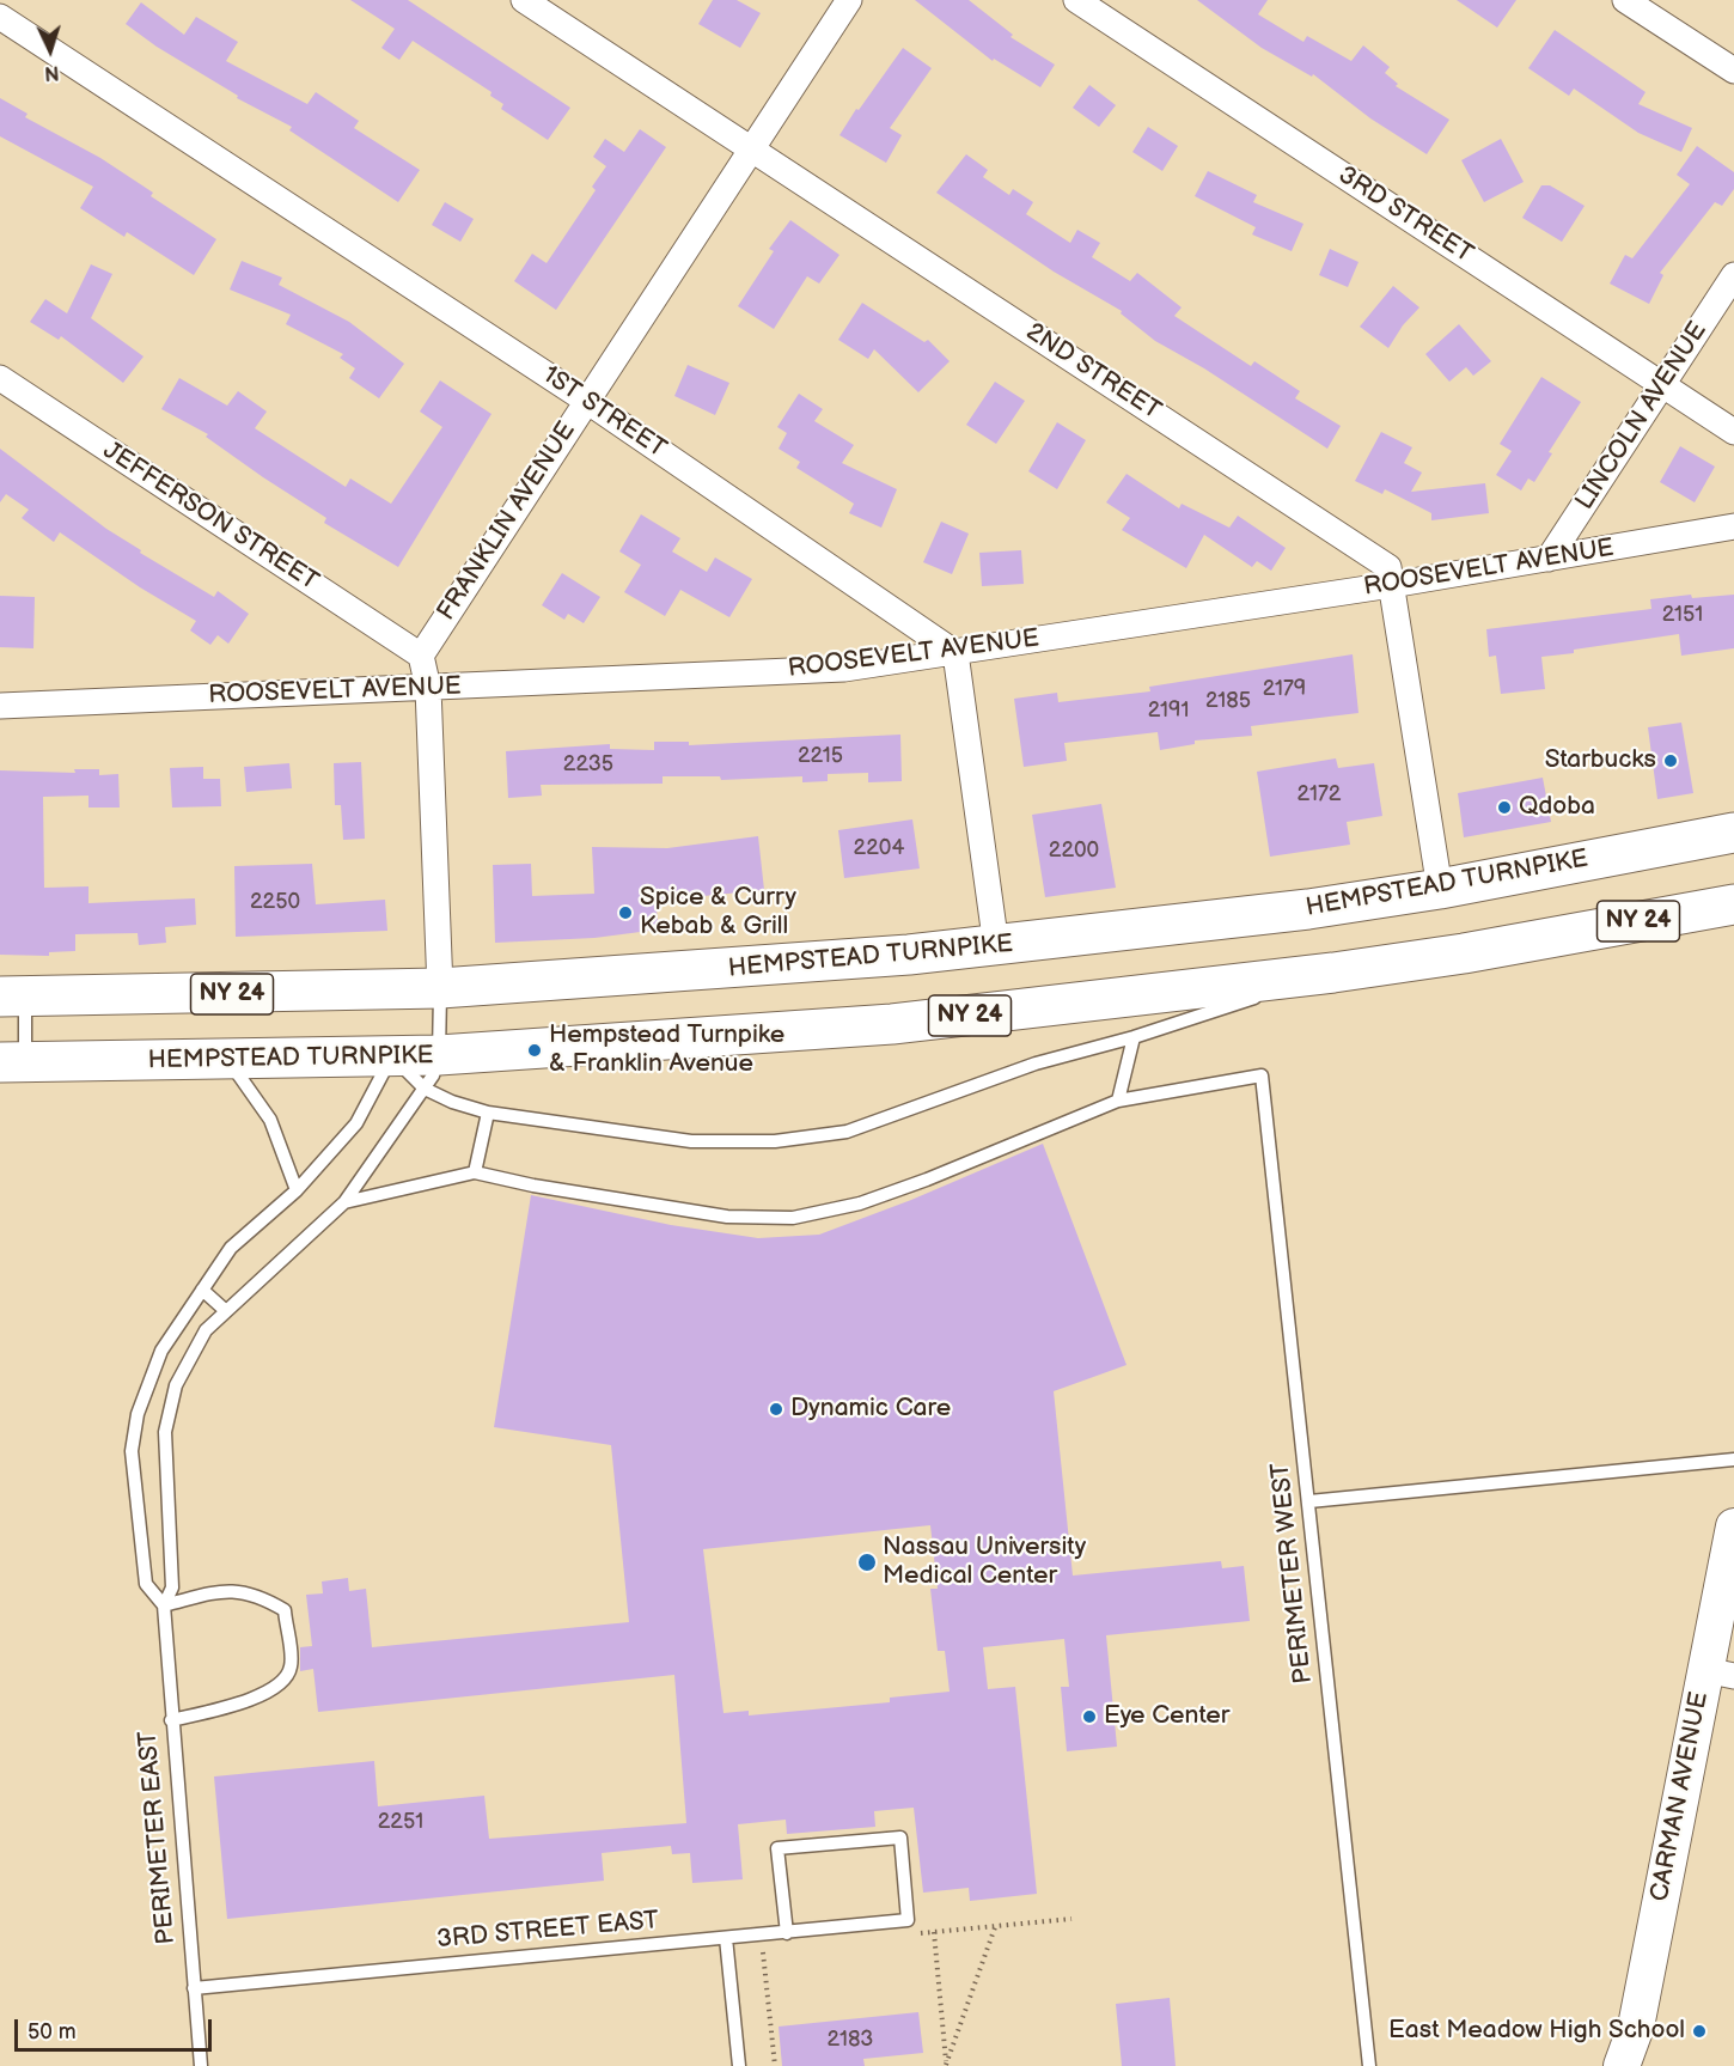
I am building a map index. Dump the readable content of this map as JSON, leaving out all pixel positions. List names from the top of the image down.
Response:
{
  "streets": {
    "main road": ["HEMPSTEAD TURNPIKE", "NY 24", "CARMAN AVENUE"],
    "street": [
      "3RD STREET",
      "2ND STREET",
      "1ST STREET",
      "LINCOLN AVENUE",
      "JEFFERSON STREET",
      "FRANKLIN AVENUE",
      "ROOSEVELT AVENUE"
    ],
    "lane": ["PERIMETER WEST", "PERIMETER EAST", "3RD STREET EAST"]
  },
  "crossings": [
    ["3RD STREET", "LINCOLN AVENUE"],
    ["2ND STREET", "FRANKLIN AVENUE"],
    ["2ND STREET", "ROOSEVELT AVENUE"],
    ["2ND STREET", "HEMPSTEAD TURNPIKE"],
    ["1ST STREET", "FRANKLIN AVENUE"],
    ["1ST STREET", "ROOSEVELT AVENUE"],
    ["LINCOLN AVENUE", "ROOSEVELT AVENUE"],
    ["JEFFERSON STREET", "FRANKLIN AVENUE"],
    ["HEMPSTEAD TURNPIKE", "PERIMETER EAST"],
    ["PERIMETER EAST", "3RD STREET EAST"]
  ],
  "places": [
    "Starbucks",
    "Qdoba",
    "Spice & Curry Kebab & Grill",
    "Hempstead Turnpike & Franklin Avenue",
    "Dynamic Care",
    "Nassau University Medical Center",
    "Eye Center",
    "East Meadow High School"
  ],
  "house_numbers": [
    "2151",
    "2179",
    "2185",
    "2191",
    "2215",
    "2235",
    "2172",
    "2204",
    "2200",
    "2250",
    "2251",
    "2183"
  ],
  "scale_bar": "50 m",
  "north": "bottom"
}
